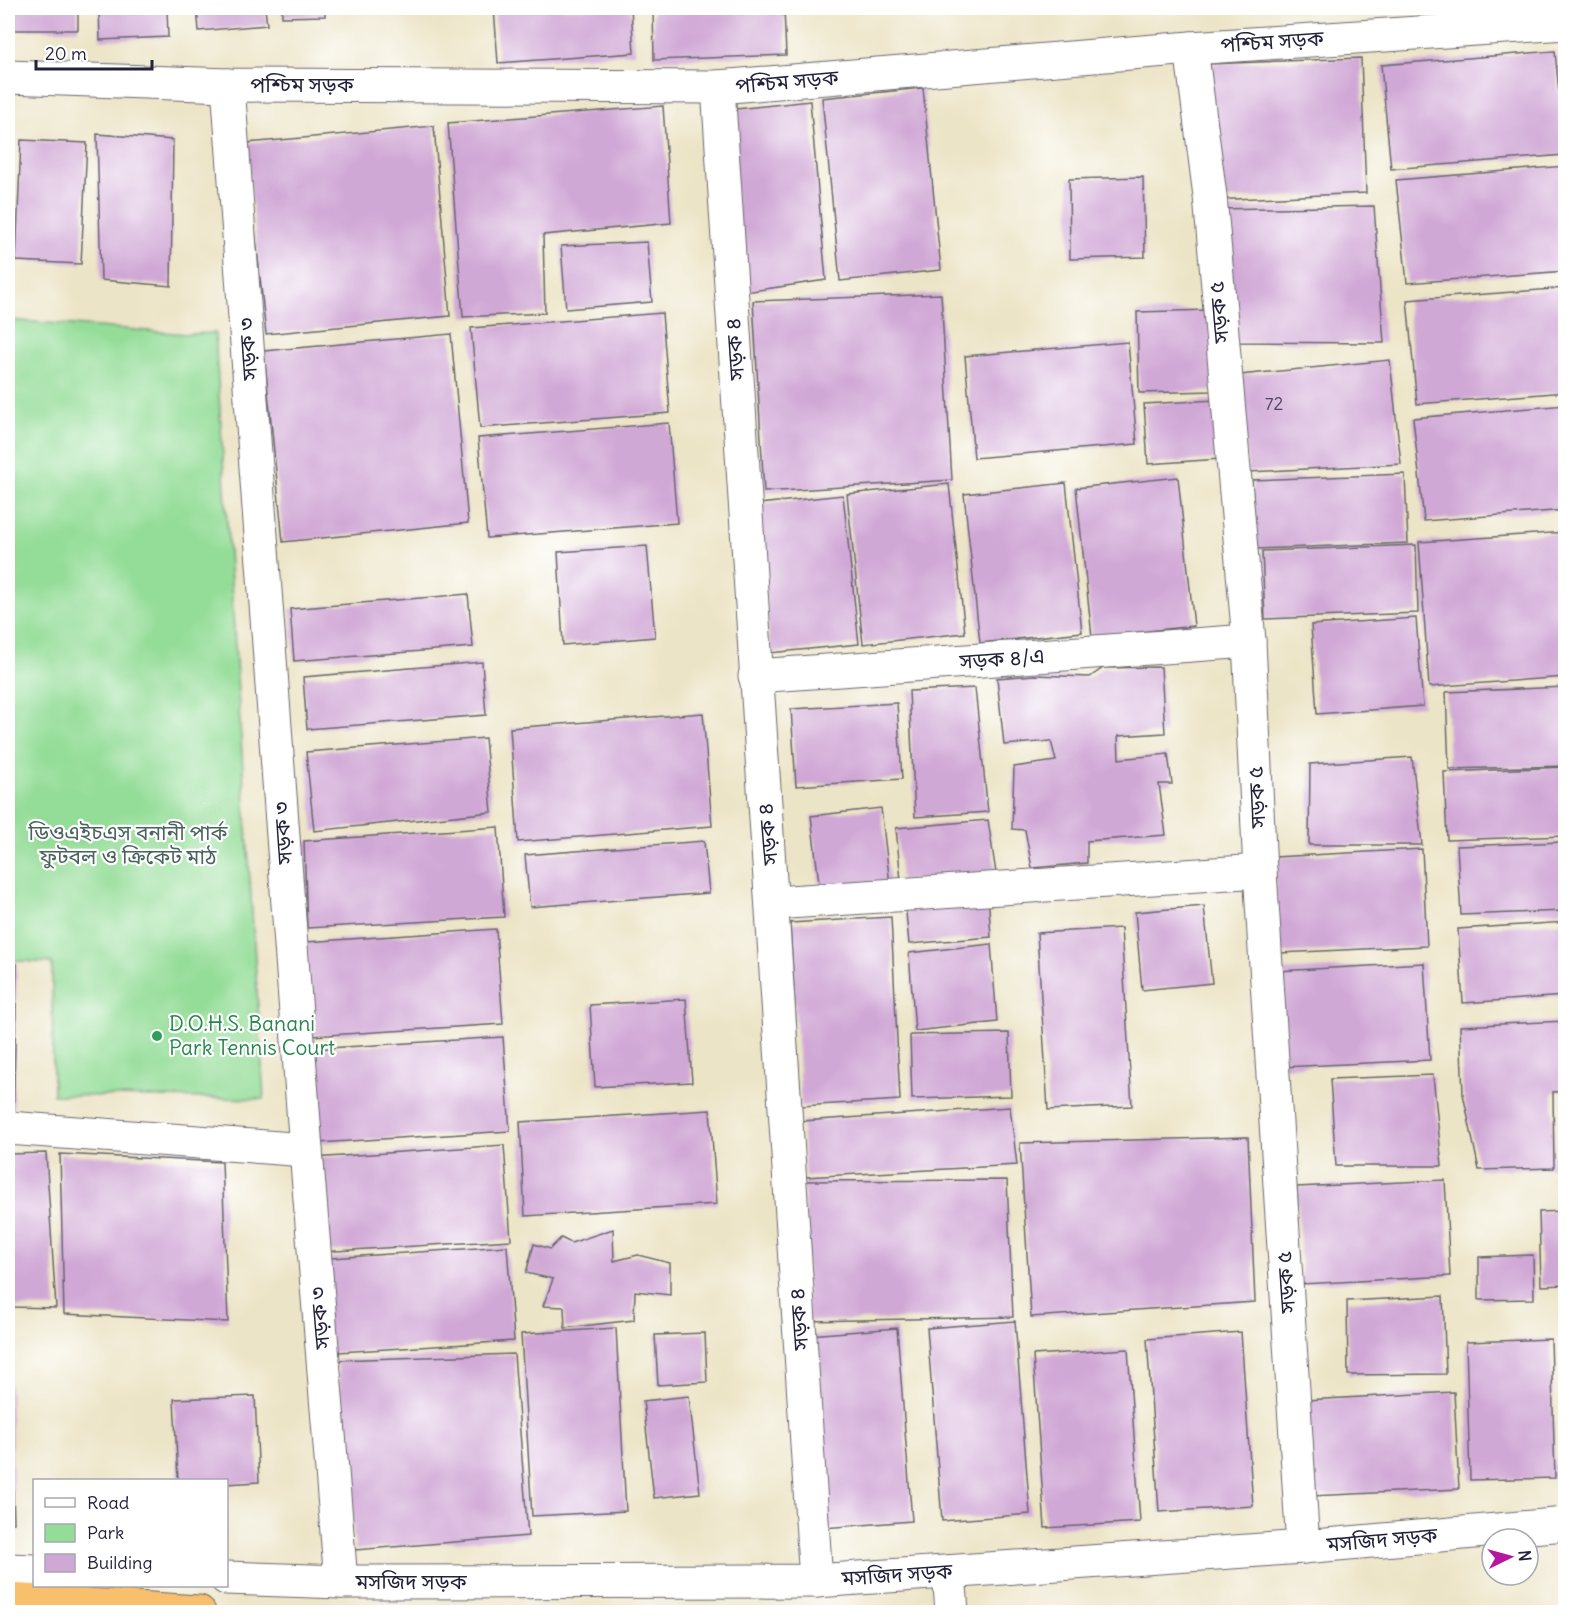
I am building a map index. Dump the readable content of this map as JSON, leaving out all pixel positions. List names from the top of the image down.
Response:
{
  "streets": {
    "street": [
      "পশ্চিম সড়ক",
      "সড়ক ৫",
      "সড়ক ৩",
      "সড়ক ৪",
      "সড়ক ৪/এ",
      "মসজিদ সড়ক"
    ]
  },
  "crossings": [
    ["পশ্চিম সড়ক", "সড়ক ৫"],
    ["পশ্চিম সড়ক", "সড়ক ৩"],
    ["পশ্চিম সড়ক", "সড়ক ৪"],
    ["সড়ক ৫", "সড়ক ৪/এ"],
    ["সড়ক ৫", "মসজিদ সড়ক"],
    ["সড়ক ৩", "মসজিদ সড়ক"],
    ["সড়ক ৪", "সড়ক ৪/এ"],
    ["সড়ক ৪", "মসজিদ সড়ক"]
  ],
  "parks": ["ডিওএইচএস বনানী পার্ক ফুটবল ও ক্রিকেট মাঠ"],
  "places": ["D.O.H.S. Banani Park Tennis Court"],
  "house_numbers": ["72"],
  "legend": ["Road", "Park", "Building"],
  "scale_bar": "20 m",
  "north": "right"
}
